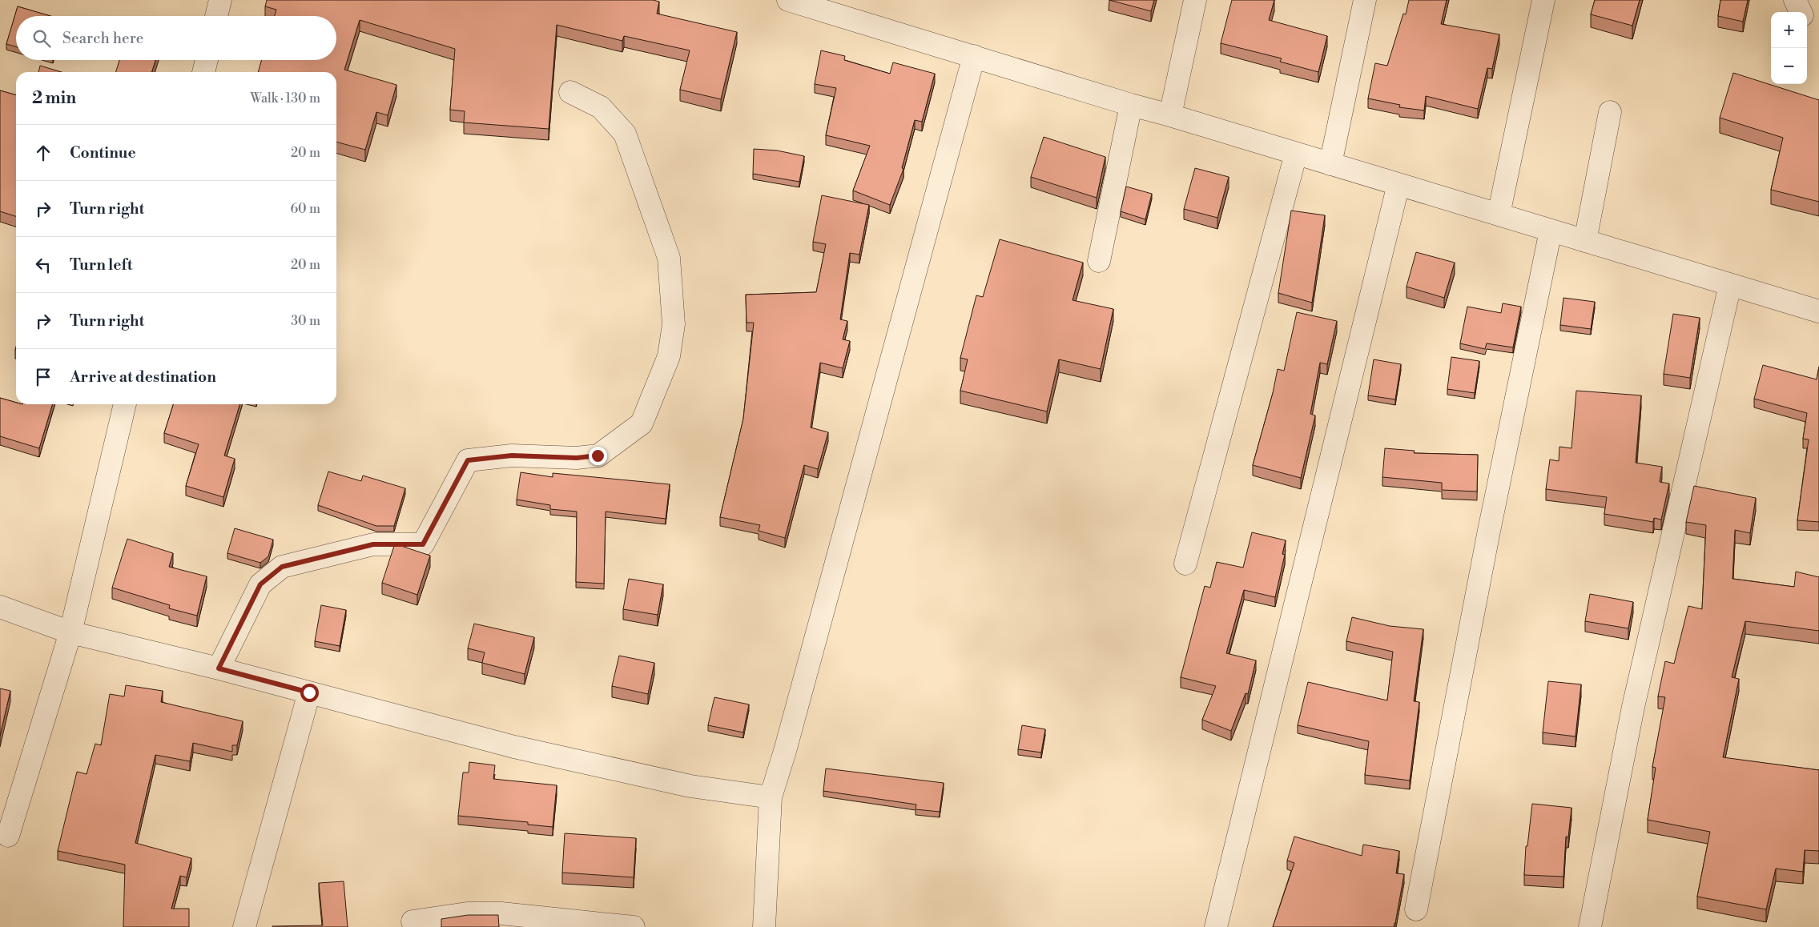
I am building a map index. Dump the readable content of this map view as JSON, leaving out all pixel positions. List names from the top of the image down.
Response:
{
  "page": {
    "map_buttons": ["+", "−"],
    "search": "Search here",
    "heading": ["2 min", "Walk · 130 m"],
    "list": [
      ["Continue", "20 m"],
      ["Turn right", "60 m"],
      ["Turn left", "20 m"],
      ["Turn right", "30 m"],
      "Arrive at destination"
    ]
  }
}
